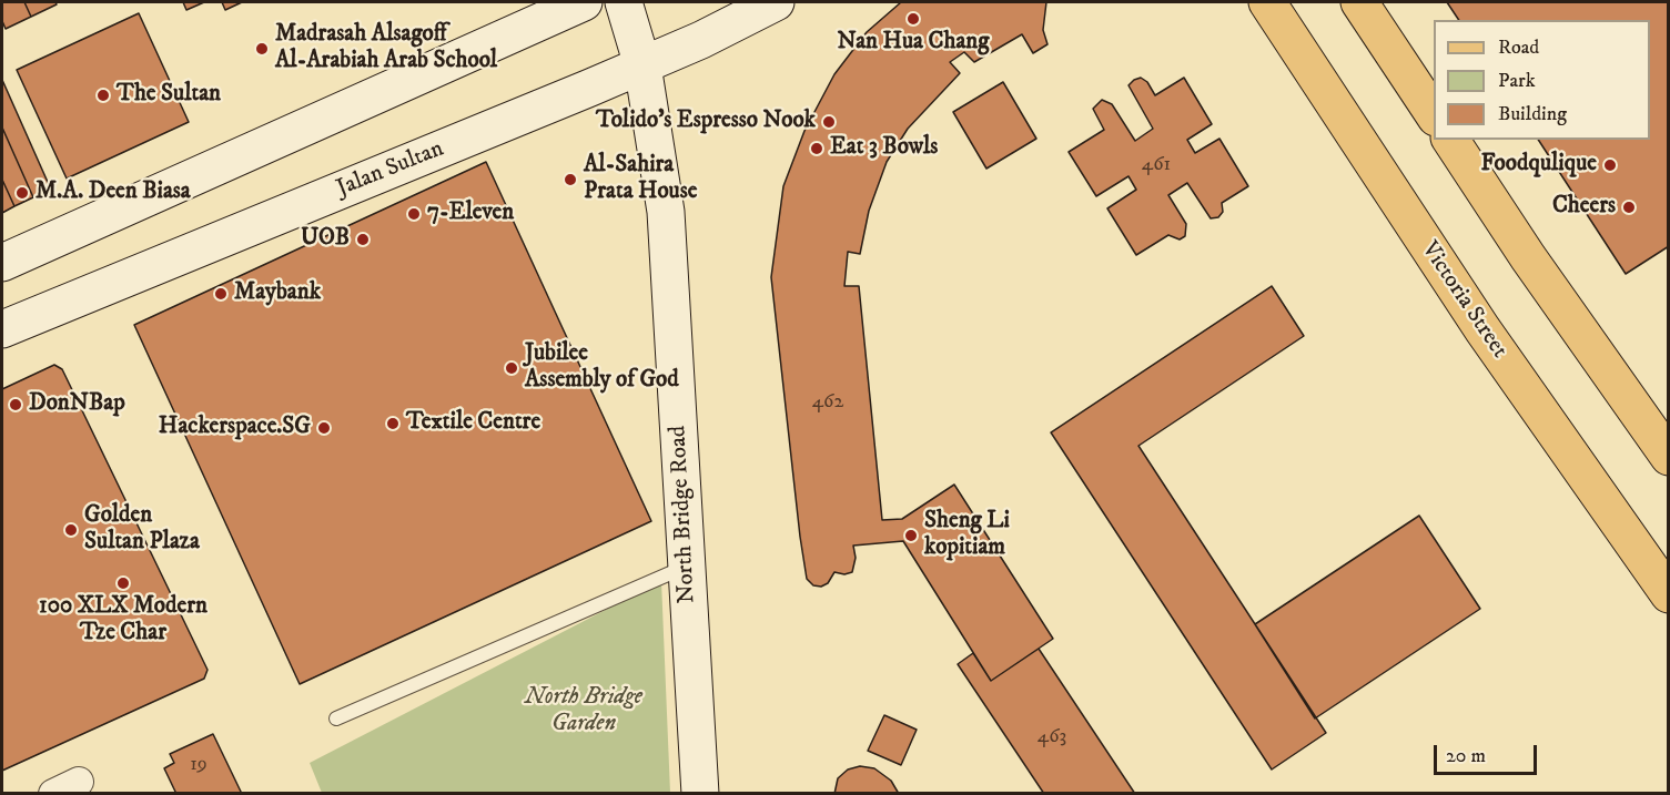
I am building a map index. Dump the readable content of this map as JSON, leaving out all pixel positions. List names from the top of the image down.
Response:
{
  "streets": {
    "main road": ["Jalan Sultan", "Victoria Street", "North Bridge Road"]
  },
  "crossings": [
    ["Jalan Sultan", "North Bridge Road"]
  ],
  "parks": ["North Bridge Garden"],
  "places": [
    "Nan Hua Chang",
    "Madrasah Alsagoff Al-Arabiah Arab School",
    "The Sultan",
    "Tolido's Espresso Nook",
    "Eat 3 Bowls",
    "Foodqulique",
    "Al-Sahira Prata House",
    "M.A. Deen Biasa",
    "Cheers",
    "7-Eleven",
    "UOB",
    "Maybank",
    "Jubilee Assembly of God",
    "DonNBap",
    "Textile Centre",
    "Hackerspace.SG",
    "Golden Sultan Plaza",
    "Sheng Li kopitiam",
    "100 XLX Modern Tze Char"
  ],
  "house_numbers": [
    "461",
    "462",
    "463",
    "19"
  ],
  "legend": ["Road", "Park", "Building"],
  "scale_bar": "20 m"
}
